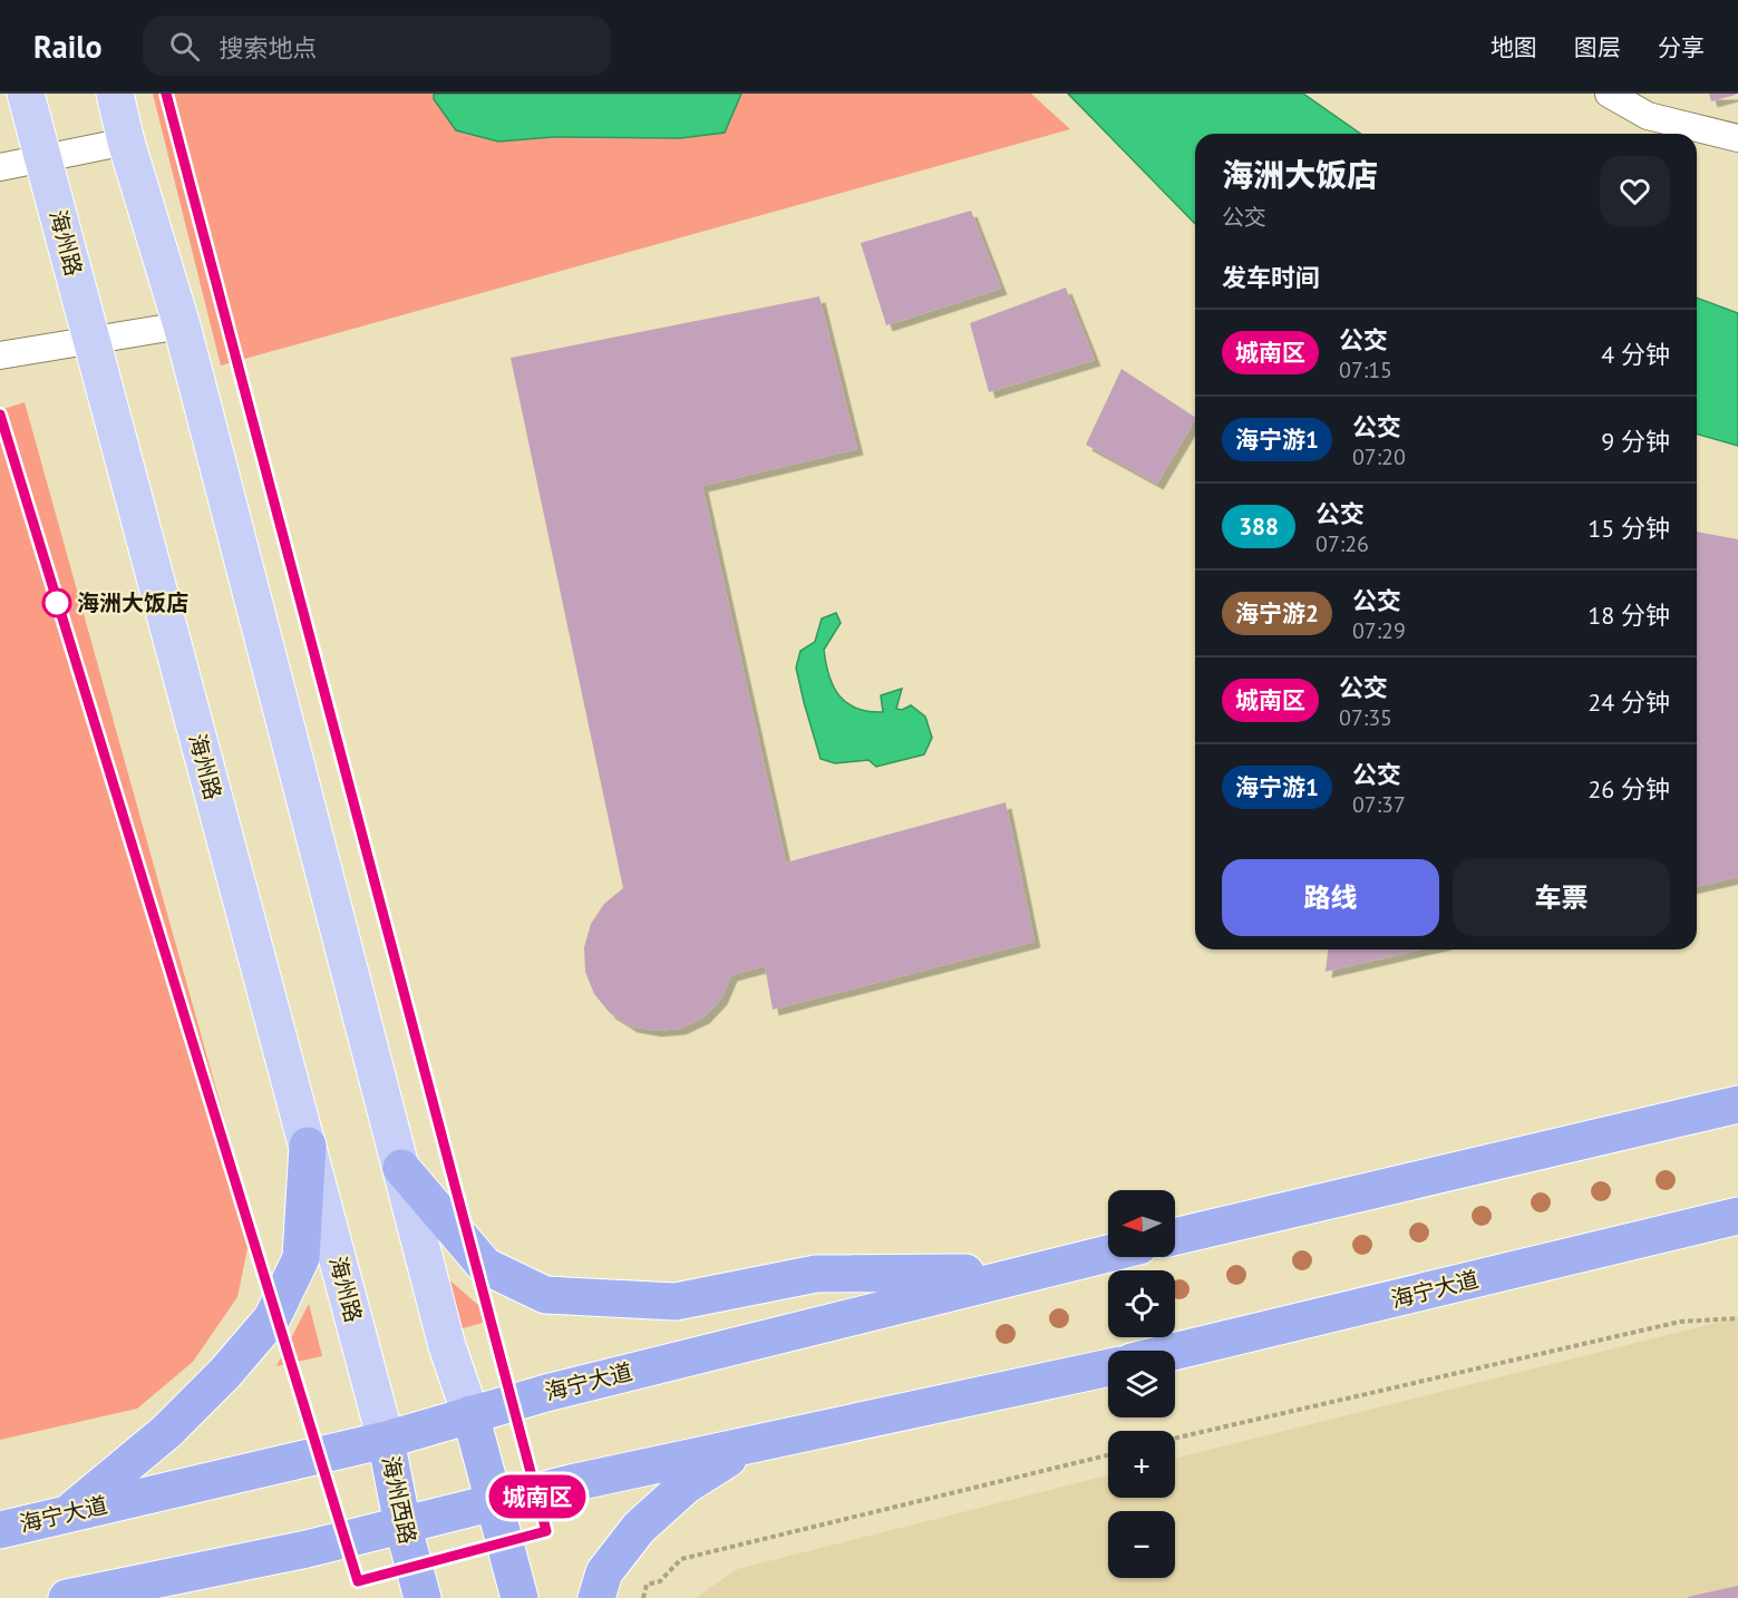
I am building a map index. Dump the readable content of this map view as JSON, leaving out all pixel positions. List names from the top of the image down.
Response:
{
  "streets": {
    "highway": ["海宁大道", "海州西路"],
    "main road": ["海州路"]
  },
  "crossings": [
    ["海州路", "海宁大道"],
    ["海州路", "海州西路"],
    ["海宁大道", "海州西路"]
  ],
  "places": ["海洲大饭店"],
  "lines": ["bus line 城南区"],
  "north": "left",
  "page": {
    "header": "Railo",
    "search": "搜索地点",
    "nav": ["地图", "图层", "分享"],
    "on_map": "城南区",
    "heading": [
      ["海洲大饭店", "公交"],
      "发车时间"
    ],
    "list": [
      {
        "mark": "城南区",
        "name": "公交",
        "note": "07:15",
        "value": "4 分钟"
      },
      {
        "mark": "海宁游1",
        "name": "公交",
        "note": "07:20",
        "value": "9 分钟"
      },
      {
        "mark": "388",
        "name": "公交",
        "note": "07:26",
        "value": "15 分钟"
      },
      {
        "mark": "海宁游2",
        "name": "公交",
        "note": "07:29",
        "value": "18 分钟"
      },
      {
        "mark": "城南区",
        "name": "公交",
        "note": "07:35",
        "value": "24 分钟"
      },
      {
        "mark": "海宁游1",
        "name": "公交",
        "note": "07:37",
        "value": "26 分钟"
      }
    ],
    "buttons": ["路线", "车票"],
    "map_buttons": ["+", "−"]
  }
}
